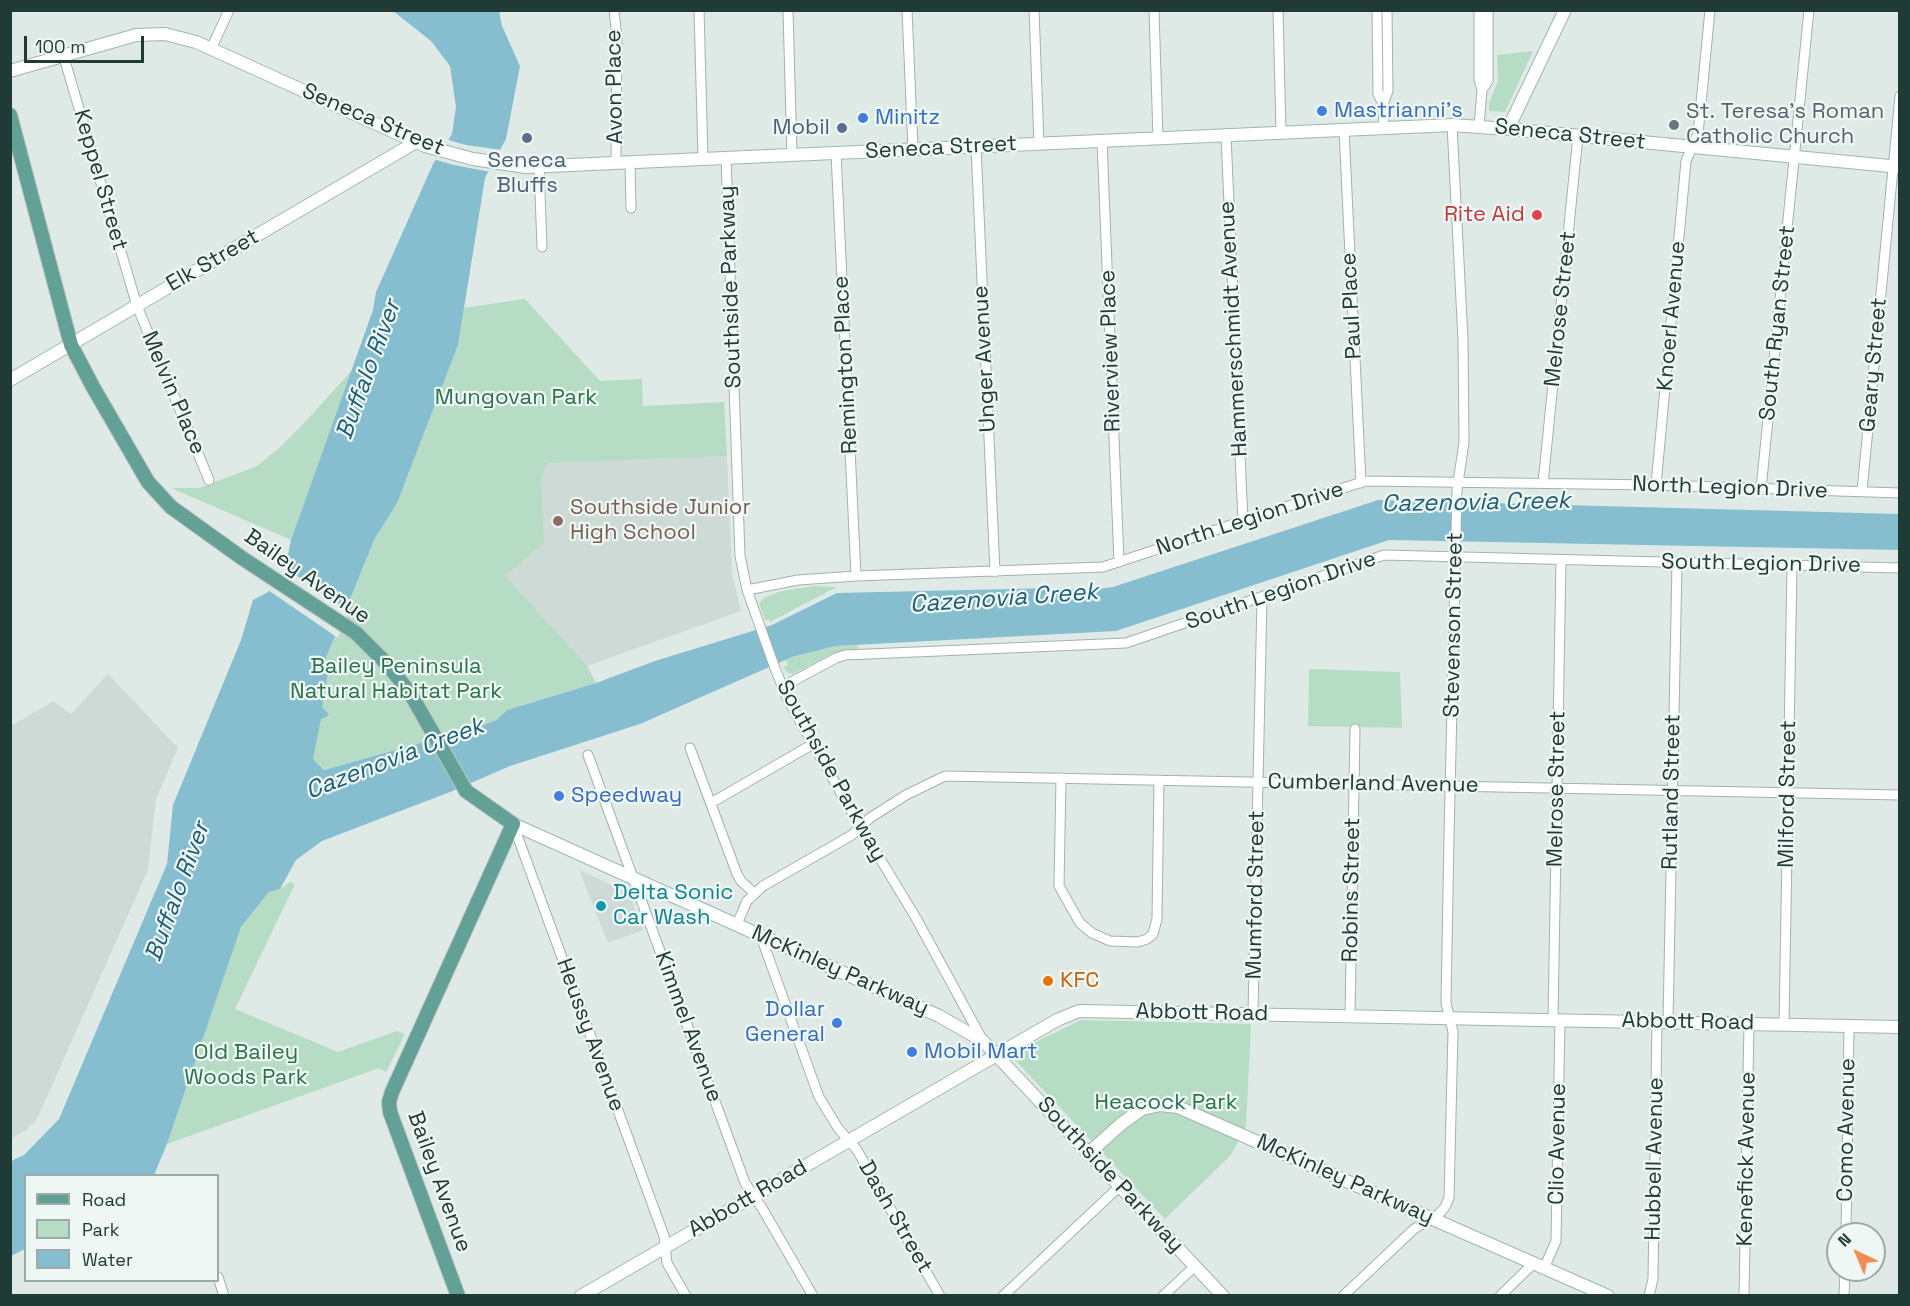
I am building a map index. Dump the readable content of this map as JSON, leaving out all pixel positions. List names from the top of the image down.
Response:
{
  "streets": {
    "main road": ["Bailey Avenue"],
    "street": [
      "Avon Place",
      "Seneca Street",
      "Keppel Street",
      "Elk Street",
      "Southside Parkway",
      "Paul Place",
      "Melrose Street",
      "Knoerl Avenue",
      "South Ryan Street",
      "Hammerschmidt Avenue",
      "Riverview Place",
      "Unger Avenue",
      "Remington Place",
      "Geary Street",
      "Melvin Place",
      "North Legion Drive",
      "South Legion Drive",
      "Stevenson Street",
      "Cumberland Avenue",
      "Rutland Street",
      "Milford Street",
      "Robins Street",
      "Mumford Street",
      "McKinley Parkway",
      "Abbott Road",
      "Kimmel Avenue",
      "Heussy Avenue",
      "Como Avenue",
      "Clio Avenue",
      "Hubbell Avenue",
      "Kenefick Avenue",
      "Dash Street"
    ]
  },
  "crossings": [
    ["Avon Place", "Seneca Street"],
    ["Seneca Street", "Keppel Street"],
    ["Seneca Street", "Elk Street"],
    ["Seneca Street", "Southside Parkway"],
    ["Seneca Street", "Paul Place"],
    ["Seneca Street", "Melrose Street"],
    ["Seneca Street", "Knoerl Avenue"],
    ["Seneca Street", "South Ryan Street"],
    ["Seneca Street", "Hammerschmidt Avenue"],
    ["Seneca Street", "Riverview Place"],
    ["Seneca Street", "Unger Avenue"],
    ["Seneca Street", "Remington Place"],
    ["Seneca Street", "Geary Street"],
    ["Seneca Street", "Stevenson Street"],
    ["Keppel Street", "Elk Street"],
    ["Keppel Street", "Melvin Place"],
    ["Elk Street", "Melvin Place"],
    ["Elk Street", "Bailey Avenue"],
    ["Southside Parkway", "North Legion Drive"],
    ["Southside Parkway", "South Legion Drive"],
    ["Southside Parkway", "Cumberland Avenue"],
    ["Southside Parkway", "McKinley Parkway"],
    ["Southside Parkway", "Abbott Road"],
    ["Paul Place", "North Legion Drive"],
    ["Melrose Street", "North Legion Drive"],
    ["Melrose Street", "South Legion Drive"],
    ["Melrose Street", "Cumberland Avenue"],
    ["Melrose Street", "Abbott Road"],
    ["Melrose Street", "Clio Avenue"],
    ["Knoerl Avenue", "North Legion Drive"],
    ["South Ryan Street", "North Legion Drive"],
    ["Hammerschmidt Avenue", "North Legion Drive"],
    ["Riverview Place", "North Legion Drive"],
    ["Unger Avenue", "North Legion Drive"],
    ["Remington Place", "North Legion Drive"],
    ["Geary Street", "North Legion Drive"],
    ["North Legion Drive", "Stevenson Street"],
    ["South Legion Drive", "Stevenson Street"],
    ["South Legion Drive", "Rutland Street"],
    ["South Legion Drive", "Milford Street"],
    ["South Legion Drive", "Mumford Street"],
    ["Bailey Avenue", "McKinley Parkway"],
    ["Bailey Avenue", "Heussy Avenue"],
    ["Stevenson Street", "Cumberland Avenue"],
    ["Stevenson Street", "McKinley Parkway"],
    ["Stevenson Street", "Abbott Road"],
    ["Cumberland Avenue", "Rutland Street"],
    ["Cumberland Avenue", "Milford Street"],
    ["Cumberland Avenue", "Robins Street"],
    ["Cumberland Avenue", "Mumford Street"],
    ["Rutland Street", "Abbott Road"],
    ["Rutland Street", "Hubbell Avenue"],
    ["Milford Street", "Abbott Road"],
    ["Robins Street", "Abbott Road"],
    ["Mumford Street", "Abbott Road"],
    ["McKinley Parkway", "Abbott Road"],
    ["McKinley Parkway", "Kimmel Avenue"],
    ["McKinley Parkway", "Heussy Avenue"],
    ["McKinley Parkway", "Clio Avenue"],
    ["McKinley Parkway", "Dash Street"],
    ["Abbott Road", "Kimmel Avenue"],
    ["Abbott Road", "Heussy Avenue"],
    ["Abbott Road", "Como Avenue"],
    ["Abbott Road", "Clio Avenue"],
    ["Abbott Road", "Hubbell Avenue"],
    ["Abbott Road", "Kenefick Avenue"],
    ["Abbott Road", "Dash Street"]
  ],
  "water": ["Buffalo River", "Cazenovia Creek"],
  "parks": [
    "Mungovan Park",
    "Bailey Peninsula Natural Habitat Park",
    "Old Bailey Woods Park",
    "Heacock Park"
  ],
  "places": [
    "Mastrianni's",
    "Minitz",
    "St. Teresa's Roman Catholic Church",
    "Mobil",
    "Seneca Bluffs",
    "Rite Aid",
    "Southside Junior High School",
    "Speedway",
    "Delta Sonic Car Wash",
    "KFC",
    "Dollar General",
    "Mobil Mart"
  ],
  "legend": ["Road", "Park", "Water"],
  "scale_bar": "100 m",
  "north": "top left"
}
